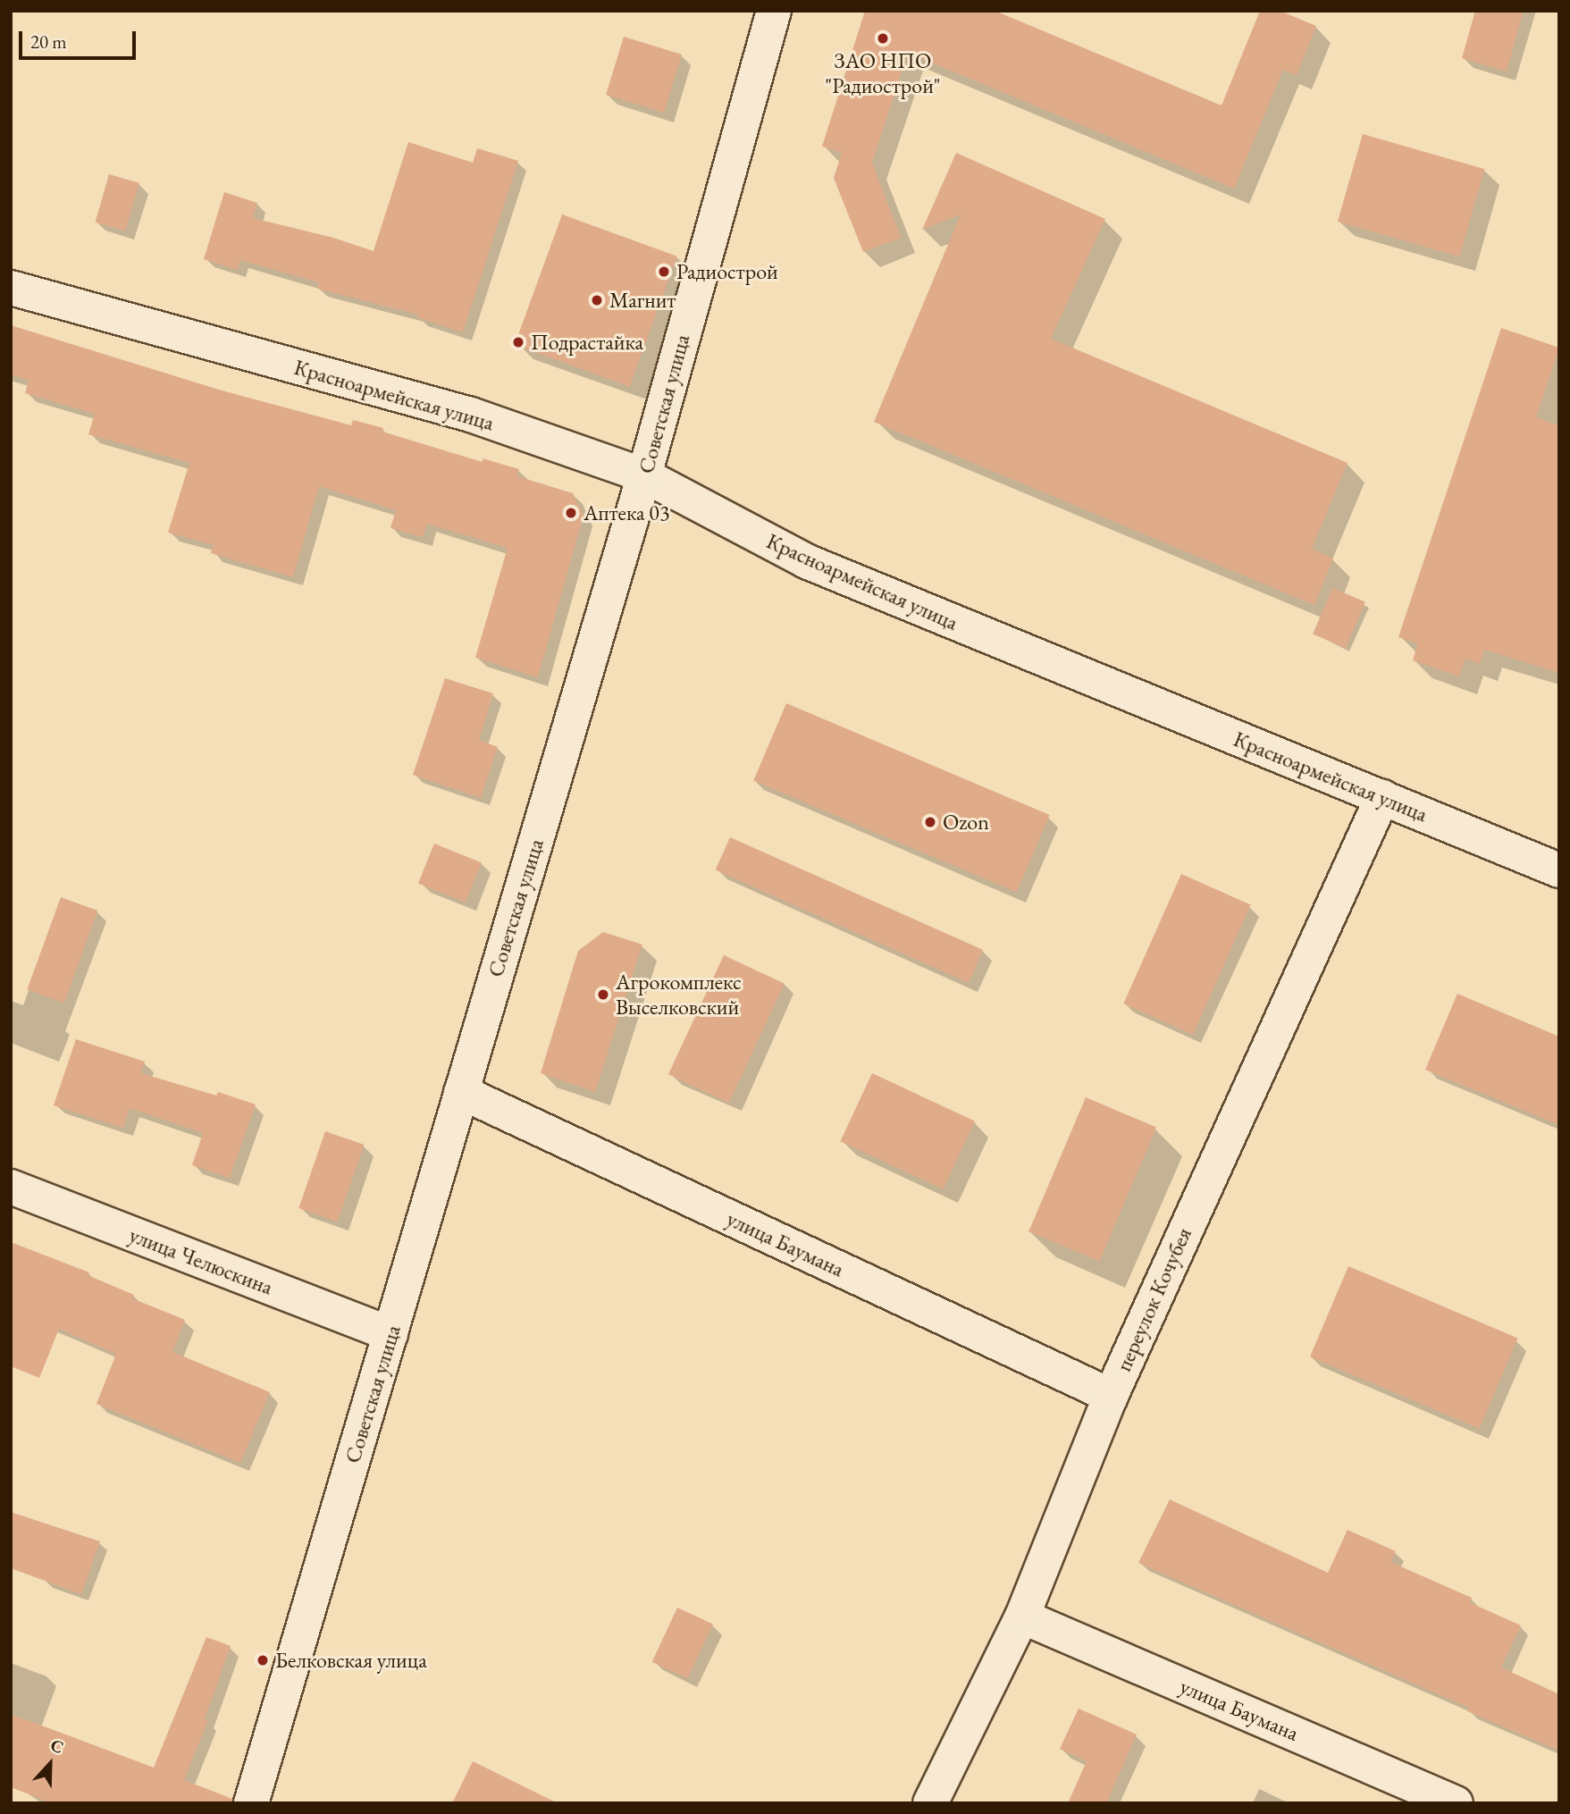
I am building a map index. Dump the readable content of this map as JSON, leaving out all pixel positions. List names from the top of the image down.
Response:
{
  "streets": {
    "street": [
      "Красноармейская улица",
      "Советская улица",
      "улица Баумана",
      "улица Челюскина",
      "переулок Кочубея"
    ]
  },
  "crossings": [
    ["Красноармейская улица", "Советская улица"],
    ["Красноармейская улица", "переулок Кочубея"],
    ["Советская улица", "улица Баумана"],
    ["Советская улица", "улица Челюскина"],
    ["улица Баумана", "переулок Кочубея"]
  ],
  "places": [
    "ЗАО НПО \"Радиострой\"",
    "Радиострой",
    "Магнит",
    "Подрастайка",
    "Аптека 03",
    "Ozon",
    "Агрокомплекс Выселковский",
    "Белковская улица"
  ],
  "scale_bar": "20 m",
  "north": "top"
}
